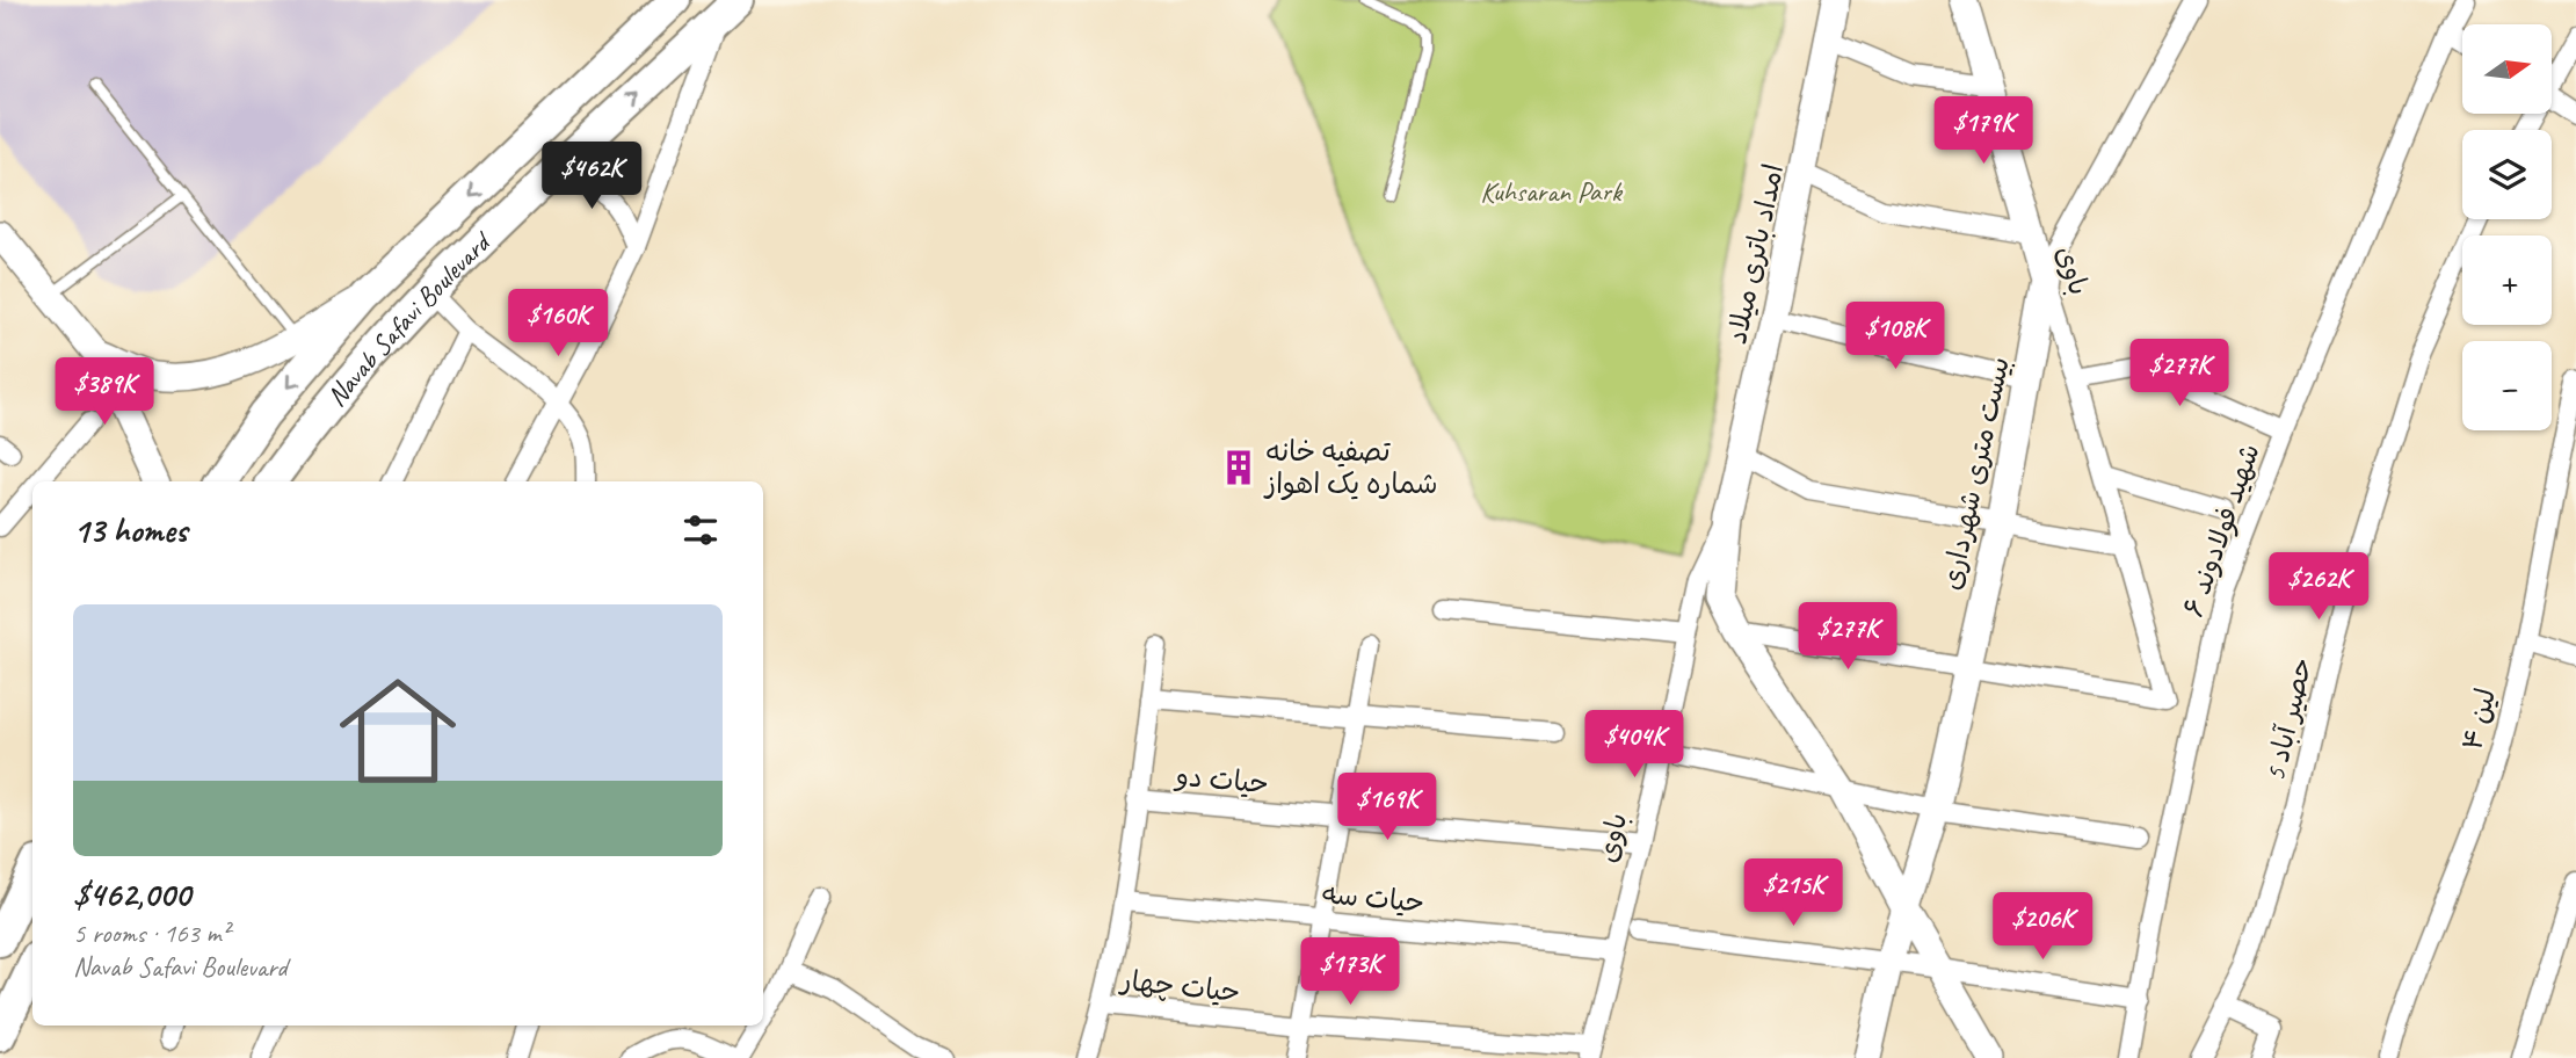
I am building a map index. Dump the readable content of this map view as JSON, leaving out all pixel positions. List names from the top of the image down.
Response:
{
  "streets": {
    "main road": ["Navab Safavi Boulevard"],
    "street": [
      "امداد باتری میلاد",
      "باوی",
      "بیست متری شهرداری",
      "شهید فولادوند ۶",
      "حصیر آباد 5",
      "لین ۴",
      "حیات دو",
      "حیات سه",
      "حیات چهار"
    ]
  },
  "crossings": [
    ["امداد باتری میلاد", "باوی"],
    ["باوی", "بیست متری شهرداری"],
    ["باوی", "حیات دو"],
    ["باوی", "حیات سه"],
    ["باوی", "حیات چهار"]
  ],
  "parks": ["Kuhsaran Park"],
  "places": {
    "building": ["تصفیه خانه شماره یک اهواز"]
  },
  "north": "right",
  "page": {
    "map_buttons": ["+", "−"],
    "price": [
      "$179K",
      "$462K",
      "$160K",
      "$108K",
      "$277K",
      "$389K",
      "$262K",
      "$277K",
      "$404K",
      "$169K",
      "$215K",
      "$206K",
      "$173K"
    ],
    "heading": "13 homes",
    "list": [
      {
        "name": "$462,000",
        "note": "5 rooms · 163 m² · Navab Safavi Boulevard"
      }
    ]
  }
}
